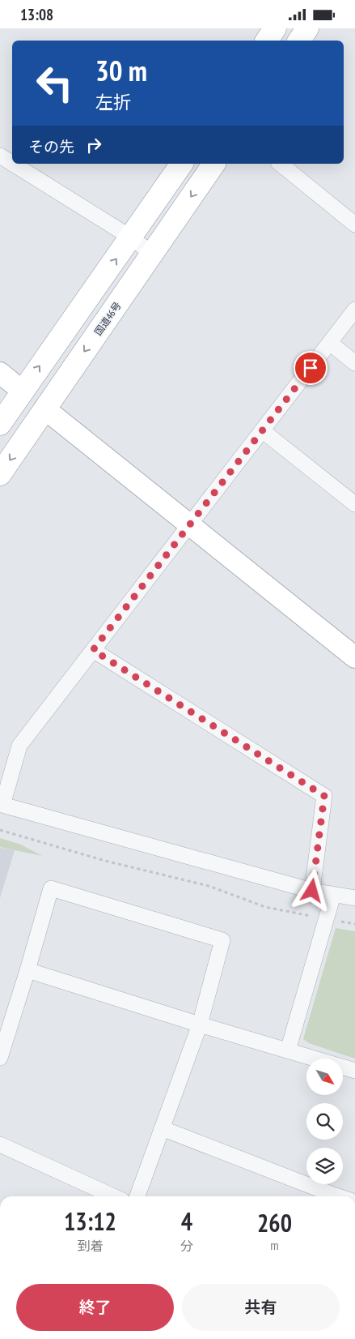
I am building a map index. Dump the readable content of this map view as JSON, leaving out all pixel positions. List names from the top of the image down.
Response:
{
  "streets": {
    "highway": ["国道46号"]
  },
  "north": "bottom right",
  "page": {
    "status": "13:08",
    "turn": ["30 m", "左折"],
    "then": "その先",
    "eta": [
      "13:12",
      "到着",
      "4",
      "分",
      "260",
      "m"
    ],
    "buttons": ["終了", "共有"]
  }
}
